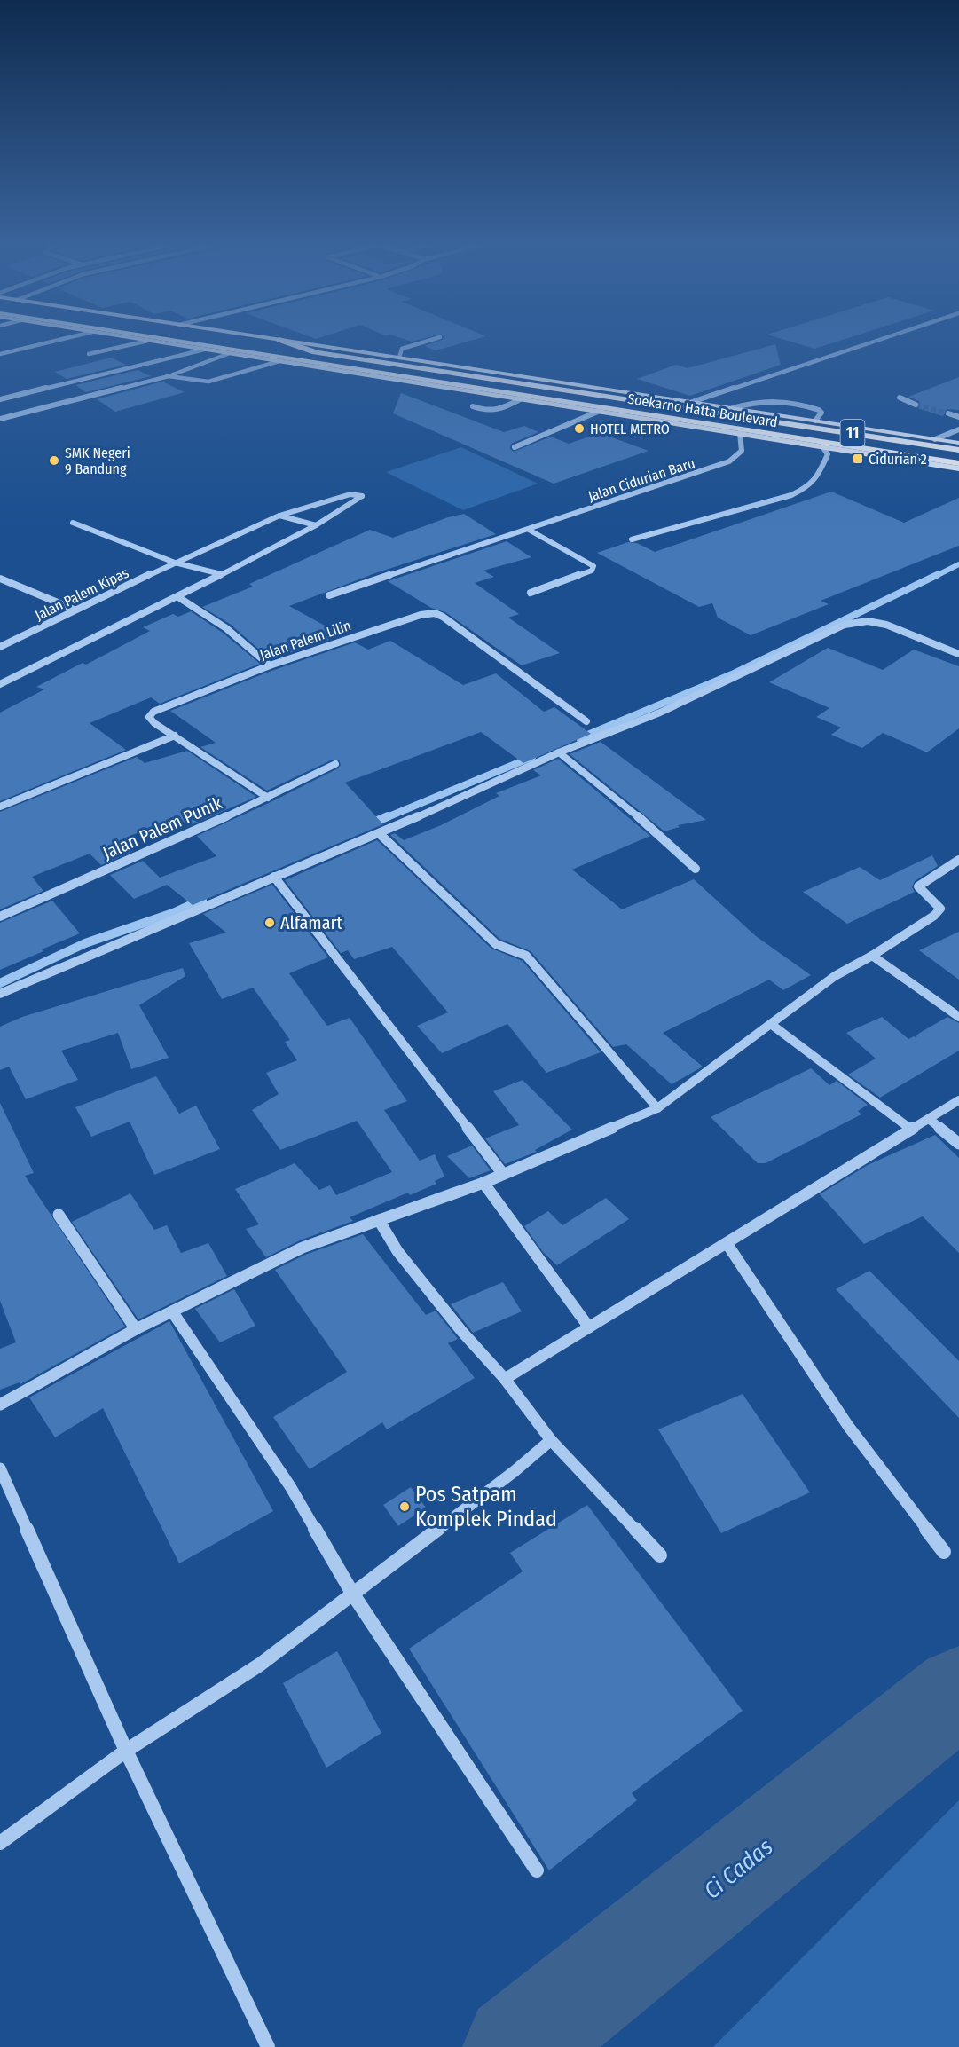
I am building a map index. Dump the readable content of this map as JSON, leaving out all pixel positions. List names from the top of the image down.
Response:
{
  "streets": {
    "highway": ["Soekarno Hatta Boulevard", "11"],
    "street": [
      "Jalan Cidurian Baru",
      "Jalan Palem Kipas",
      "Jalan Palem Lilin",
      "Jalan Palem Punik"
    ]
  },
  "crossings": [
    ["Jalan Palem Lilin", "Jalan Palem Punik"]
  ],
  "water": ["Ci Cadas"],
  "places": {
    "other": [
      "HOTEL METRO",
      "SMK Negeri 9 Bandung",
      "Alfamart",
      "Pos Satpam Komplek Pindad"
    ],
    "transit": ["Cidurian 2"]
  }
}
